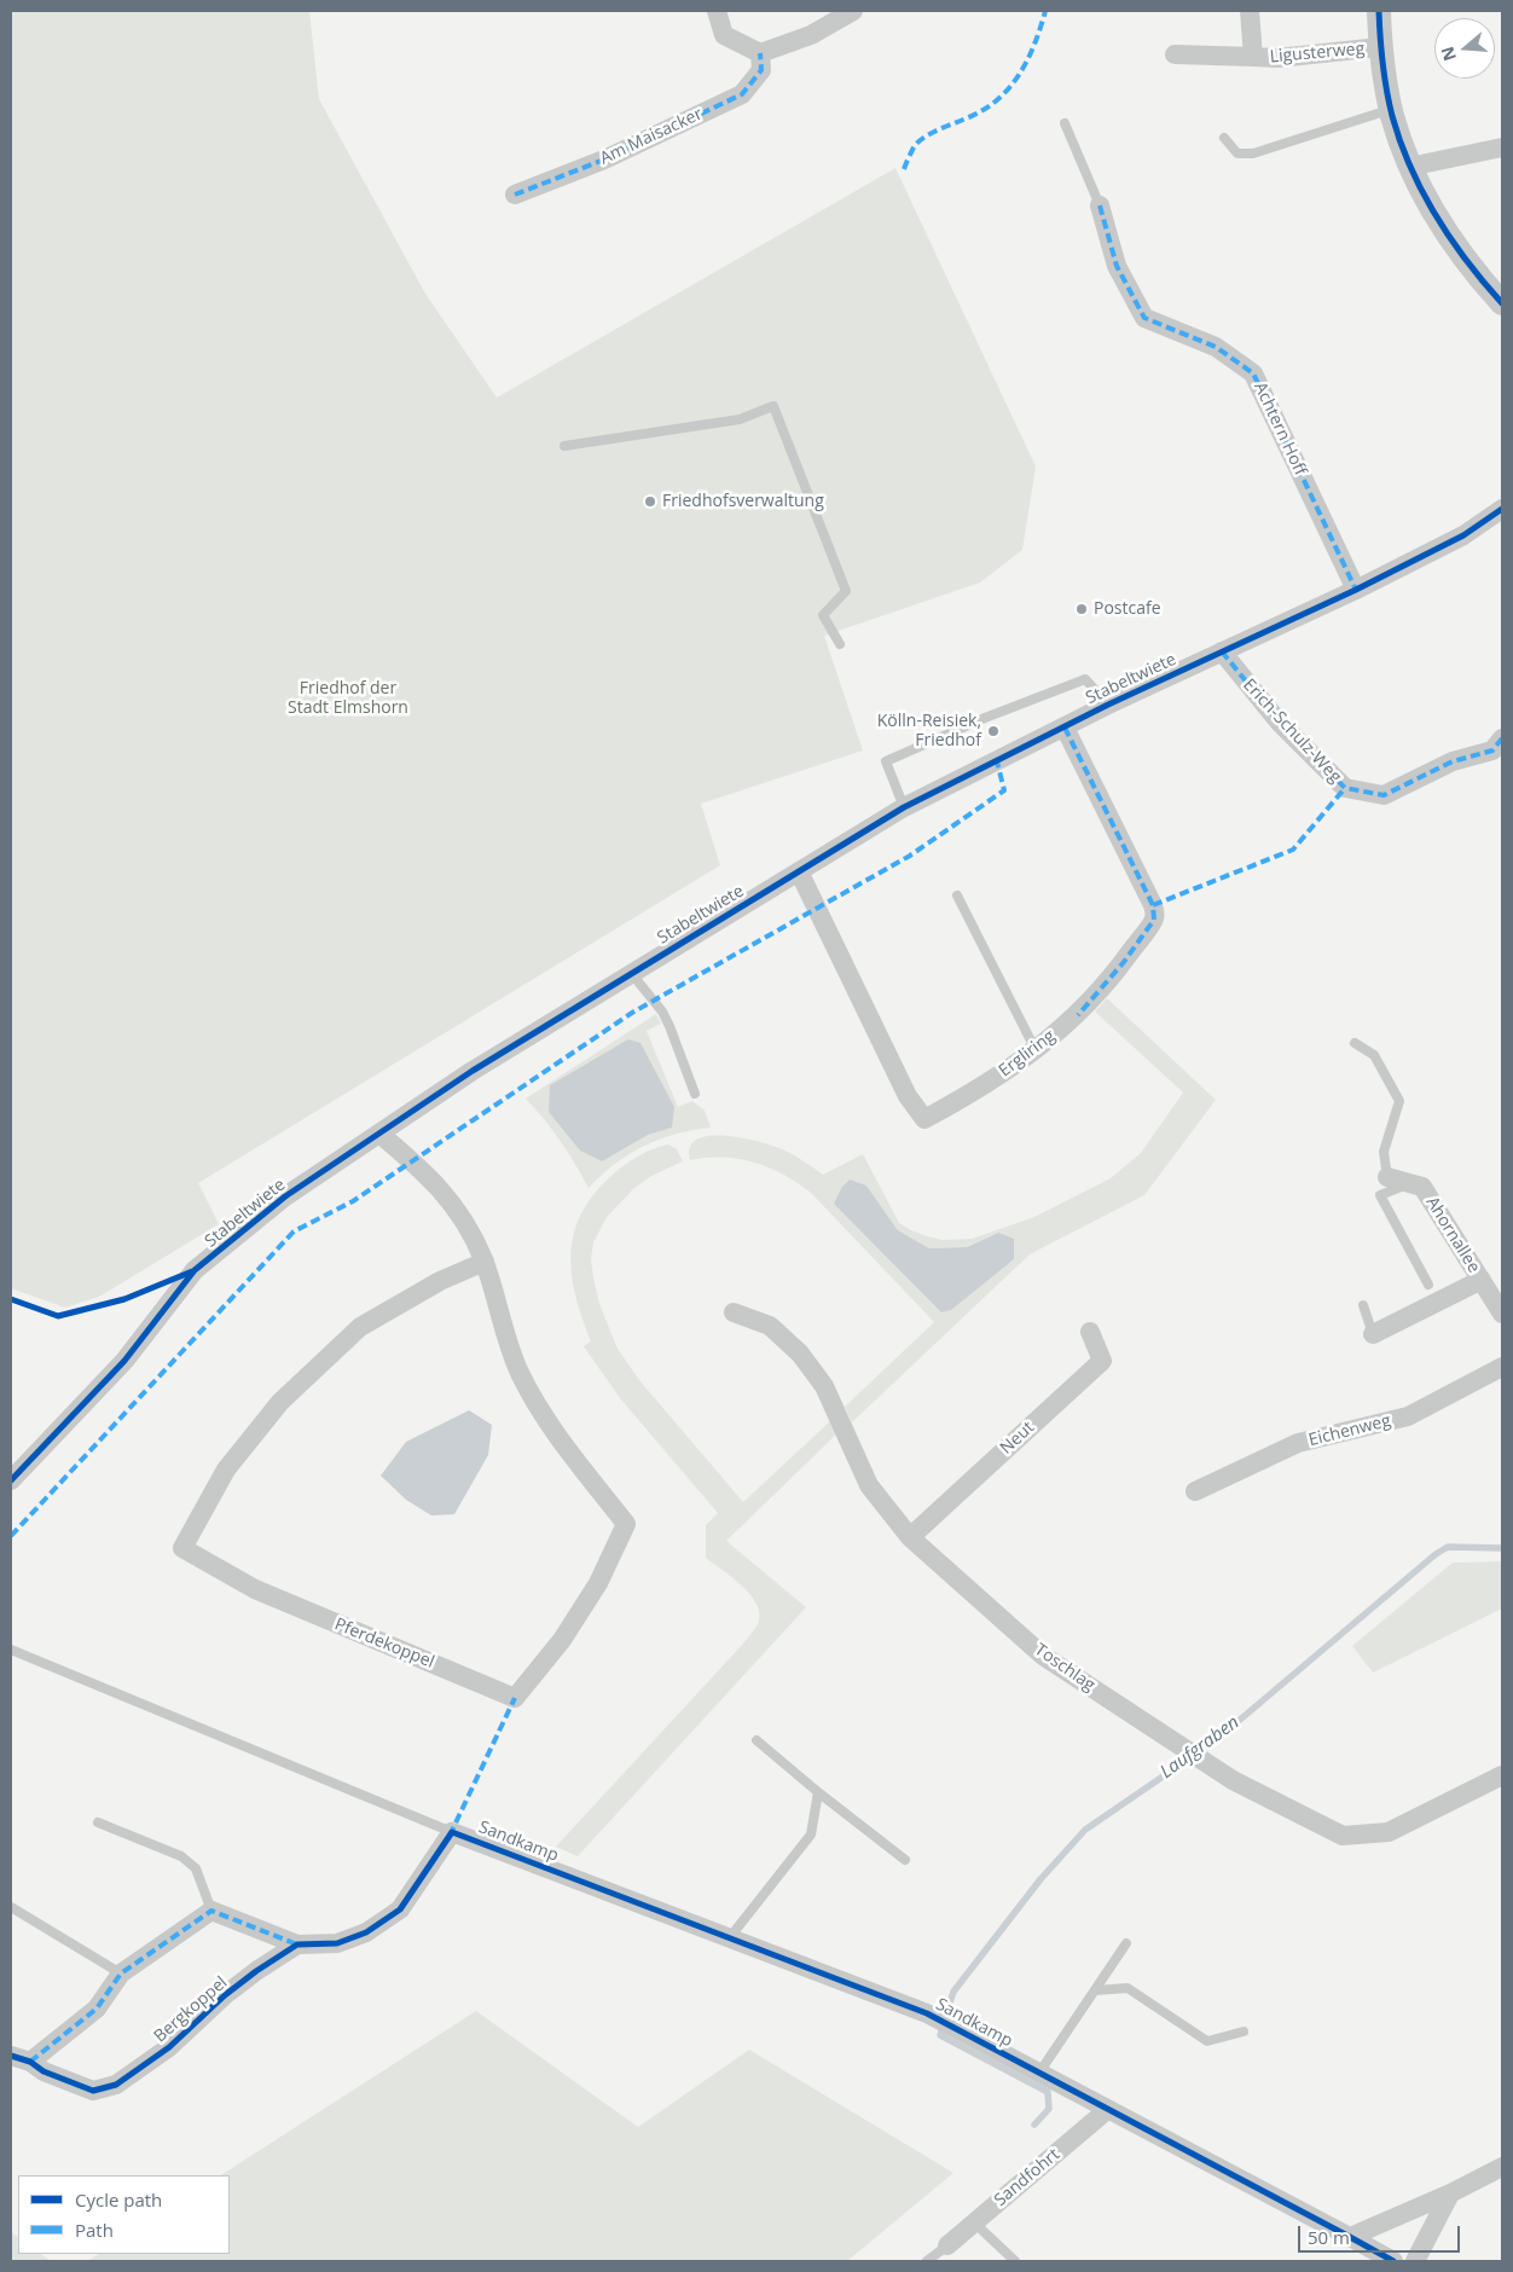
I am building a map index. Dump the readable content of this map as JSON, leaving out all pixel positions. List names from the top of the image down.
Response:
{
  "streets": {
    "street": [
      "Ligusterweg",
      "Am Maisacker",
      "Achtern Hoff",
      "Stabeltwiete",
      "Erich-Schulz-Weg",
      "Ergliring",
      "Ahornallee",
      "Eichenweg",
      "Neut",
      "Pferdekoppel",
      "Toschlag",
      "Sandkamp",
      "Bergkoppel",
      "Sandfohrt"
    ]
  },
  "crossings": [
    ["Achtern Hoff", "Stabeltwiete"],
    ["Stabeltwiete", "Erich-Schulz-Weg"],
    ["Stabeltwiete", "Ergliring"],
    ["Stabeltwiete", "Pferdekoppel"],
    ["Neut", "Toschlag"],
    ["Sandkamp", "Sandfohrt"]
  ],
  "water": ["Laufgraben"],
  "parks": ["Friedhof der Stadt Elmshorn"],
  "places": ["Friedhofsverwaltung", "Postcafe", "Kölln-Reisiek, Friedhof"],
  "legend": ["Cycle path", "Path"],
  "scale_bar": "50 m",
  "north": "left"
}
